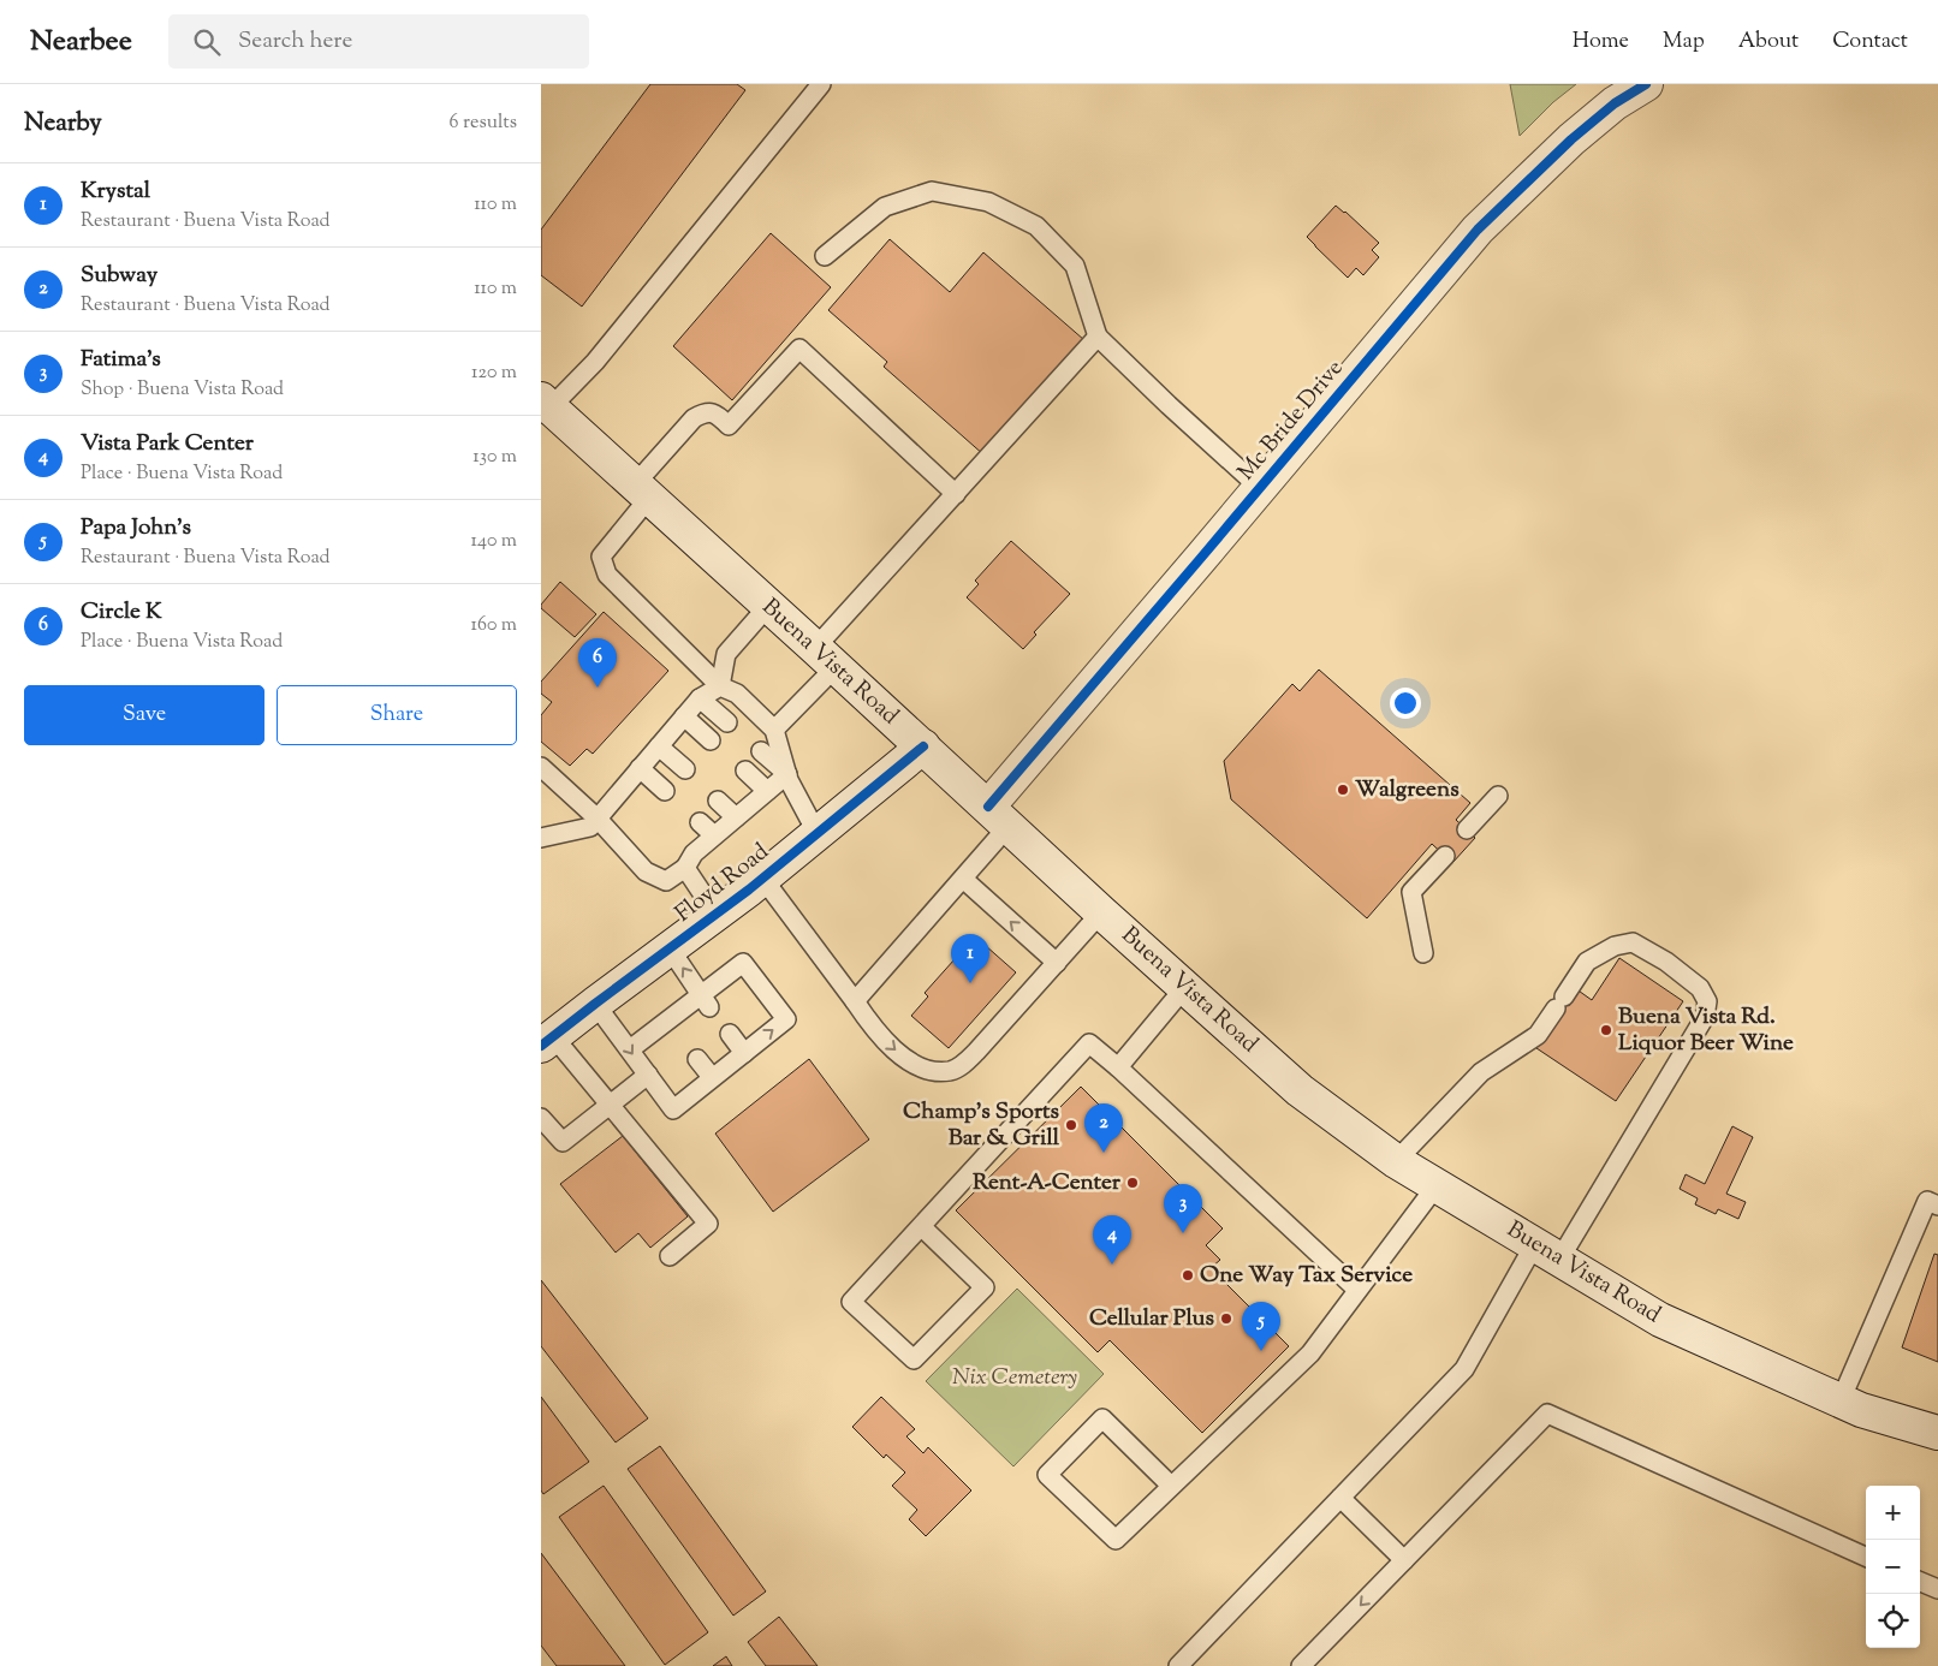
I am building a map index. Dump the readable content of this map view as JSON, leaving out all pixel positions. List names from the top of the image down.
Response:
{
  "streets": {
    "main road": ["Mc Bride Drive", "Buena Vista Road", "Floyd Road"]
  },
  "crossings": [
    ["Mc Bride Drive", "Buena Vista Road"],
    ["Buena Vista Road", "Floyd Road"]
  ],
  "parks": ["Nix Cemetery"],
  "places": [
    "Walgreens",
    "Buena Vista Rd. Liquor Beer Wine",
    "Champ's Sports Bar & Grill",
    "Rent-A-Center",
    "One Way Tax Service",
    "Cellular Plus"
  ],
  "page": {
    "header": "Nearbee",
    "search": "Search here",
    "nav": [
      "Home",
      "Map",
      "About",
      "Contact"
    ],
    "heading": ["Nearby", "6 results"],
    "list": [
      {
        "mark": "1",
        "name": "Krystal",
        "note": "Restaurant · Buena Vista Road",
        "value": "110 m"
      },
      {
        "mark": "2",
        "name": "Subway",
        "note": "Restaurant · Buena Vista Road",
        "value": "110 m"
      },
      {
        "mark": "3",
        "name": "Fatima's",
        "note": "Shop · Buena Vista Road",
        "value": "120 m"
      },
      {
        "mark": "4",
        "name": "Vista Park Center",
        "note": "Place · Buena Vista Road",
        "value": "130 m"
      },
      {
        "mark": "5",
        "name": "Papa John's",
        "note": "Restaurant · Buena Vista Road",
        "value": "140 m"
      },
      {
        "mark": "6",
        "name": "Circle K",
        "note": "Place · Buena Vista Road",
        "value": "160 m"
      }
    ],
    "pins": [
      "6",
      "1",
      "2",
      "3",
      "4",
      "5"
    ],
    "buttons": ["Save", "Share"],
    "map_buttons": ["+", "−"]
  }
}
